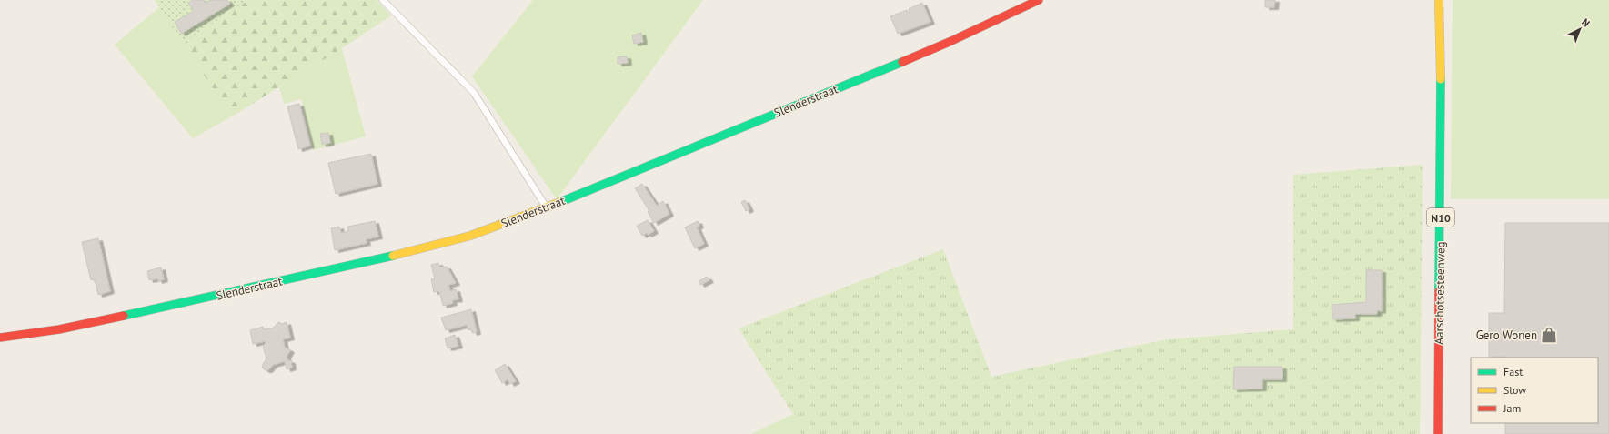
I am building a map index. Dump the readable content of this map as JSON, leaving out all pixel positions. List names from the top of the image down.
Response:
{
  "streets": {
    "street": ["Slenderstraat", "N10", "Aarschotsesteenweg"]
  },
  "places": {
    "shop": ["Gero Wonen"]
  },
  "legend": ["Fast", "Slow", "Jam"],
  "north": "top right"
}
